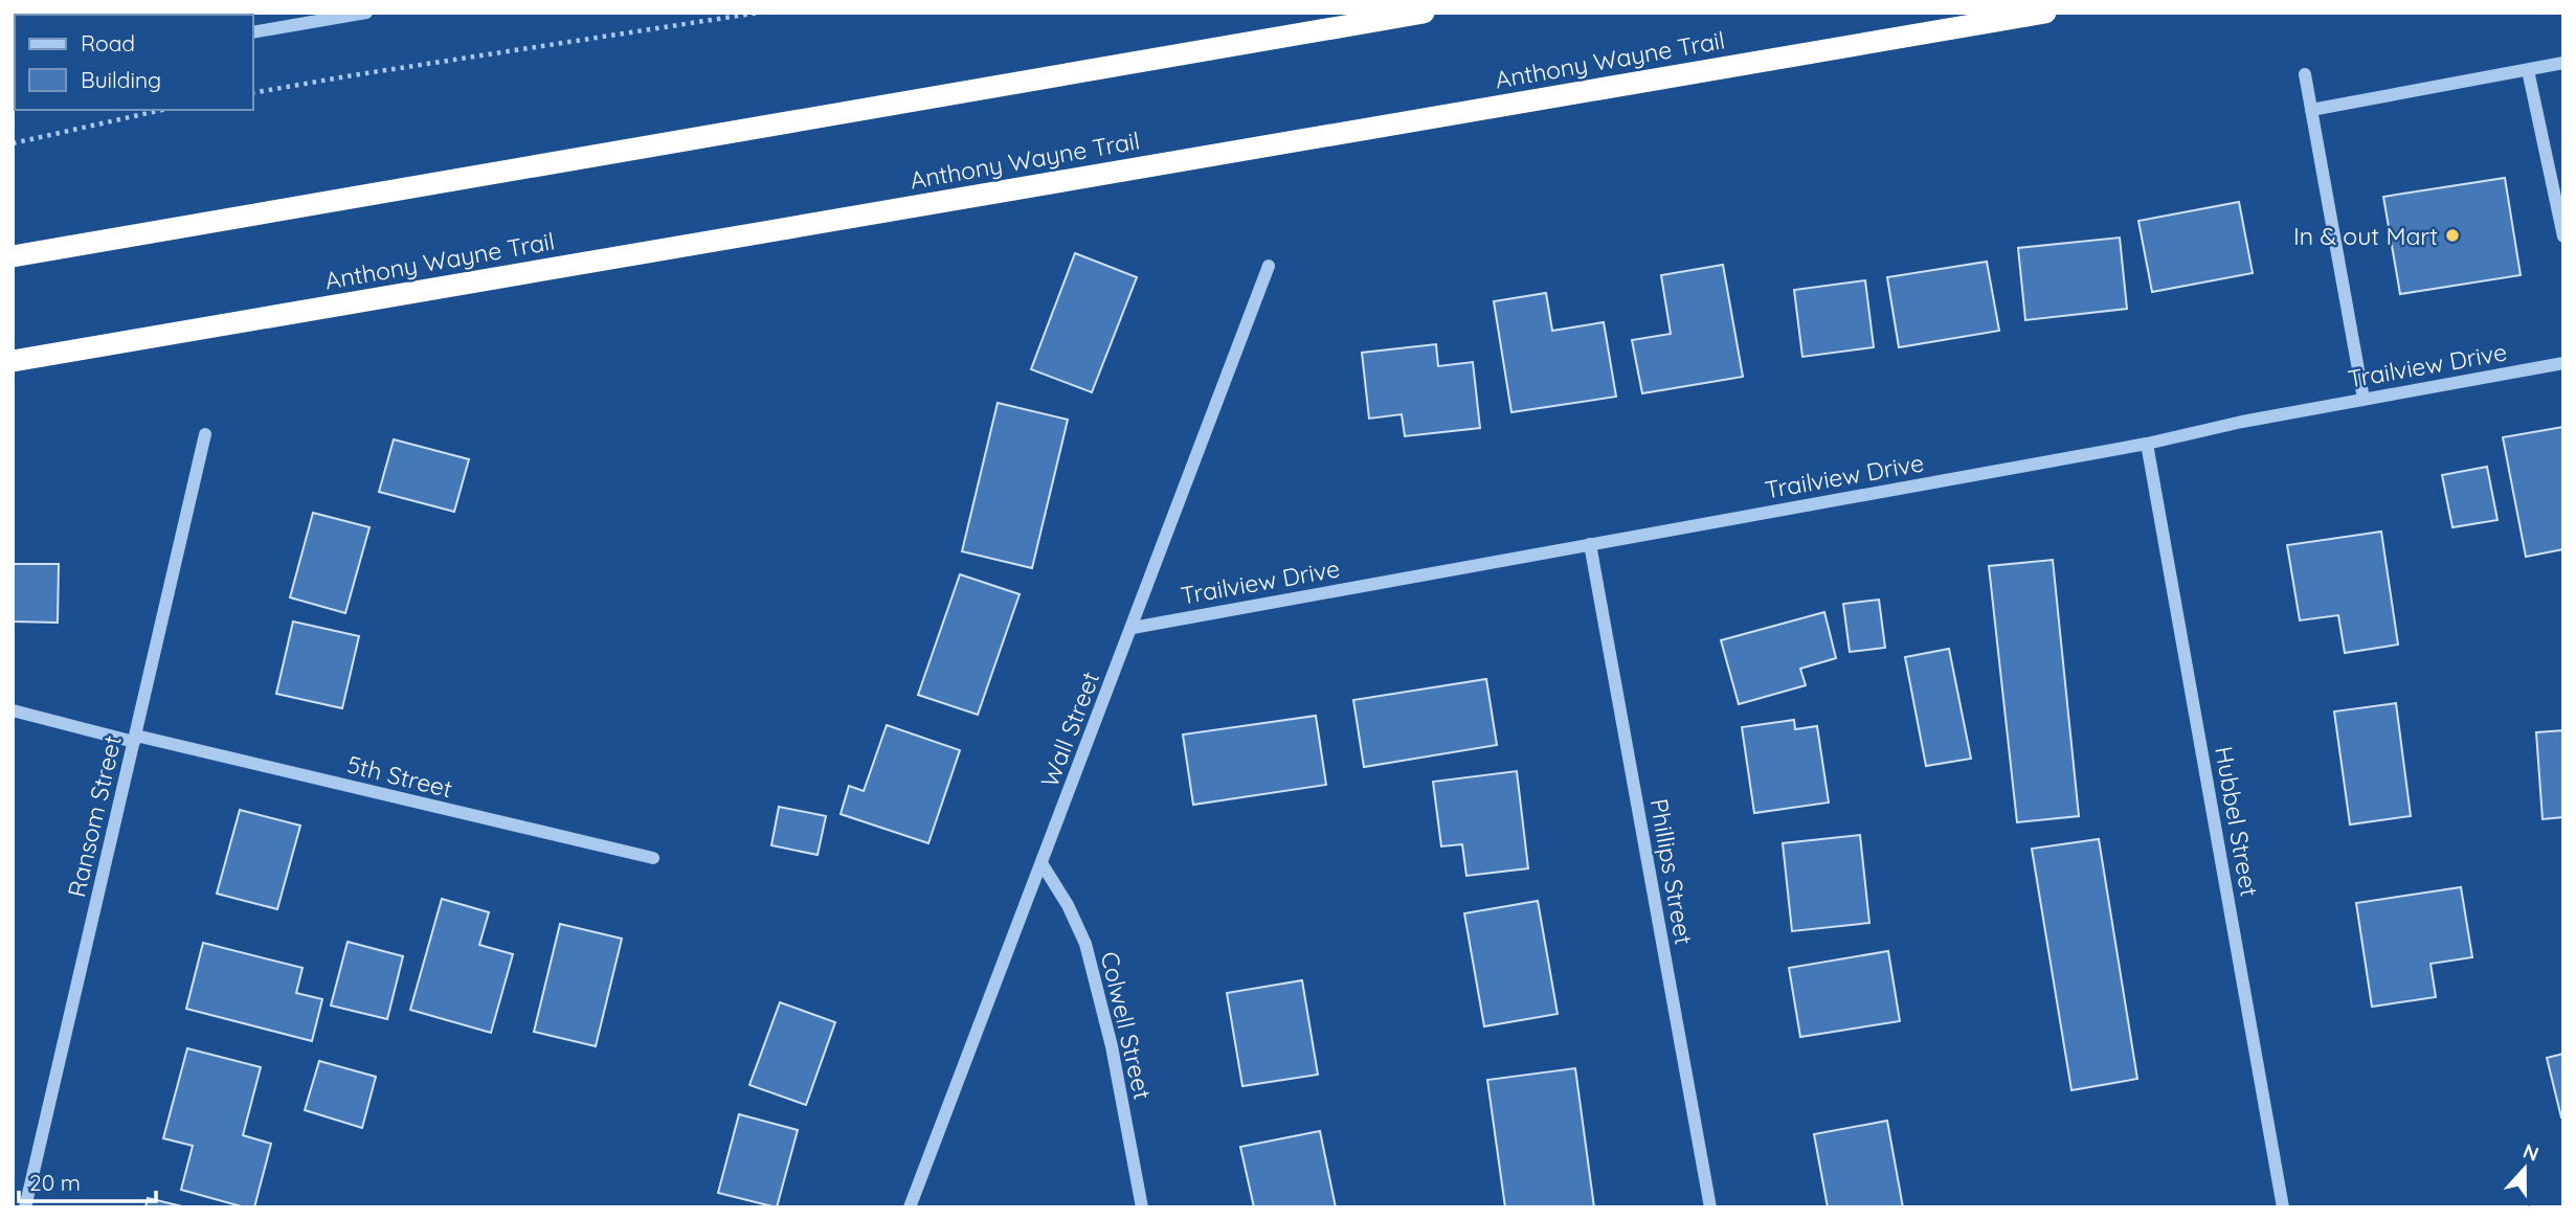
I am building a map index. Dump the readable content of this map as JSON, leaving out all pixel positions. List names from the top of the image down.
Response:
{
  "streets": {
    "highway": ["Anthony Wayne Trail"],
    "street": [
      "Trailview Drive",
      "Wall Street",
      "5th Street",
      "Ransom Street",
      "Hubbel Street",
      "Phillips Street",
      "Colwell Street"
    ]
  },
  "crossings": [
    ["Trailview Drive", "Wall Street"],
    ["Trailview Drive", "Hubbel Street"],
    ["Trailview Drive", "Phillips Street"],
    ["Wall Street", "Colwell Street"],
    ["5th Street", "Ransom Street"]
  ],
  "places": ["In & out Mart"],
  "legend": ["Road", "Building"],
  "scale_bar": "20 m",
  "north": "top"
}
